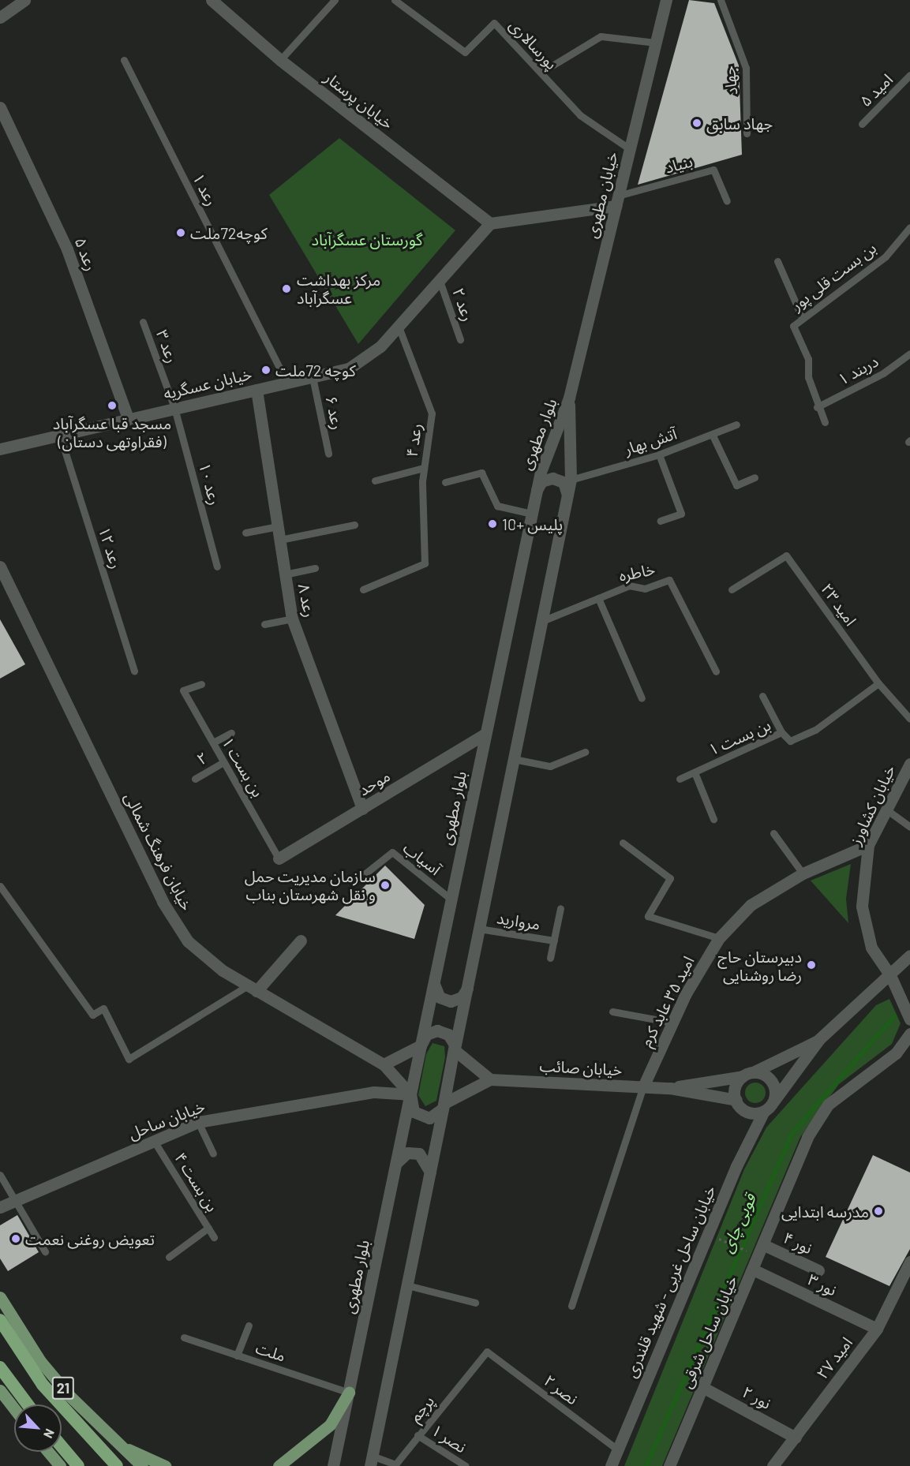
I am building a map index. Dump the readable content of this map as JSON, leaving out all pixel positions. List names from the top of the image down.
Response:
{
  "streets": {
    "highway": ["21"],
    "street": [
      "خیابان پرستار",
      "خیابان مطهری",
      "رعد ۵",
      "خیابان عسگریه",
      "بلوار مطهری",
      "رعد ۸",
      "موحد",
      "خیابان کشاورز",
      "خیابان فرهنگ شمالی",
      "امید ۳۵ عابد کرم",
      "خیابان صائب",
      "خیابان ساحل",
      "نور ۴",
      "خیابان ساحل غربی - شهید قلندری",
      "نور ۳",
      "خیابان ساحل شرقی",
      "امید ۲۷",
      "نور ۲"
    ],
    "lane": [
      "پورسالاری",
      "جهاد",
      "امید ۵",
      "بنیاد",
      "رعد ۱",
      "بن بست قلی پور",
      "رعد ۲",
      "رعد ۳",
      "دربند ۱",
      "رعد ۶",
      "رعد ۴",
      "آتش بهار",
      "رعد ۱۰",
      "رعد ۱۲",
      "خاطره",
      "امید ۲۳",
      "بن بست ۱",
      "۲",
      "آسیاب",
      "مروارید",
      "بن بست ۴",
      "ملت",
      "نصر ۲",
      "پرچم",
      "نصر ۱"
    ]
  },
  "crossings": [
    ["پورسالاری", "خیابان مطهری"],
    ["خیابان پرستار", "خیابان عسگریه"],
    ["بنیاد", "خیابان مطهری"],
    ["رعد ۱", "خیابان عسگریه"],
    ["خیابان مطهری", "بلوار مطهری"],
    ["رعد ۵", "خیابان عسگریه"],
    ["بن بست قلی پور", "دربند ۱"],
    ["رعد ۲", "خیابان عسگریه"],
    ["رعد ۳", "خیابان عسگریه"],
    ["رعد ۳", "رعد ۱۰"],
    ["خیابان عسگریه", "رعد ۶"],
    ["خیابان عسگریه", "رعد ۴"],
    ["خیابان عسگریه", "رعد ۱۰"],
    ["خیابان عسگریه", "رعد ۱۲"],
    ["خیابان عسگریه", "رعد ۸"],
    ["بلوار مطهری", "آتش بهار"],
    ["بلوار مطهری", "خاطره"],
    ["بلوار مطهری", "موحد"],
    ["بلوار مطهری", "خیابان فرهنگ شمالی"],
    ["بلوار مطهری", "آسیاب"],
    ["بلوار مطهری", "مروارید"],
    ["بلوار مطهری", "خیابان ساحل"],
    ["بلوار مطهری", "ملت"],
    ["رعد ۸", "موحد"],
    ["امید ۲۳", "بن بست ۱"],
    ["بن بست ۱", "۲"],
    ["بن بست ۱", "موحد"],
    ["خیابان کشاورز", "امید ۳۵ عابد کرم"],
    ["خیابان فرهنگ شمالی", "خیابان ساحل"],
    ["امید ۳۵ عابد کرم", "خیابان صائب"],
    ["خیابان صائب", "خیابان ساحل غربی - شهید قلندری"],
    ["خیابان ساحل", "بن بست ۴"],
    ["نور ۴", "خیابان ساحل شرقی"],
    ["خیابان ساحل غربی - شهید قلندری", "نصر ۲"],
    ["نور ۳", "خیابان ساحل شرقی"],
    ["نور ۳", "امید ۲۷"],
    ["خیابان ساحل شرقی", "نور ۲"],
    ["امید ۲۷", "نور ۲"],
    ["نصر ۲", "پرچم"],
    ["پرچم", "نصر ۱"]
  ],
  "water": ["قوبی چای"],
  "parks": ["گورستان عسگرآباد"],
  "places": [
    "جهاد سابق",
    "کوچه72ملت",
    "مرکز بهداشت عسگرآباد",
    "کوچه 72ملت",
    "مسجد قبا عسگرآباد (فقراوتهی دستان)",
    "پلیس +10",
    "سازمان مدیریت حمل و نقل شهرستان بناب",
    "دبیرستان حاج رضا روشنایی",
    "مدرسه ابتدایی",
    "تعویض روغنی نعمت"
  ],
  "north": "bottom right"
}
